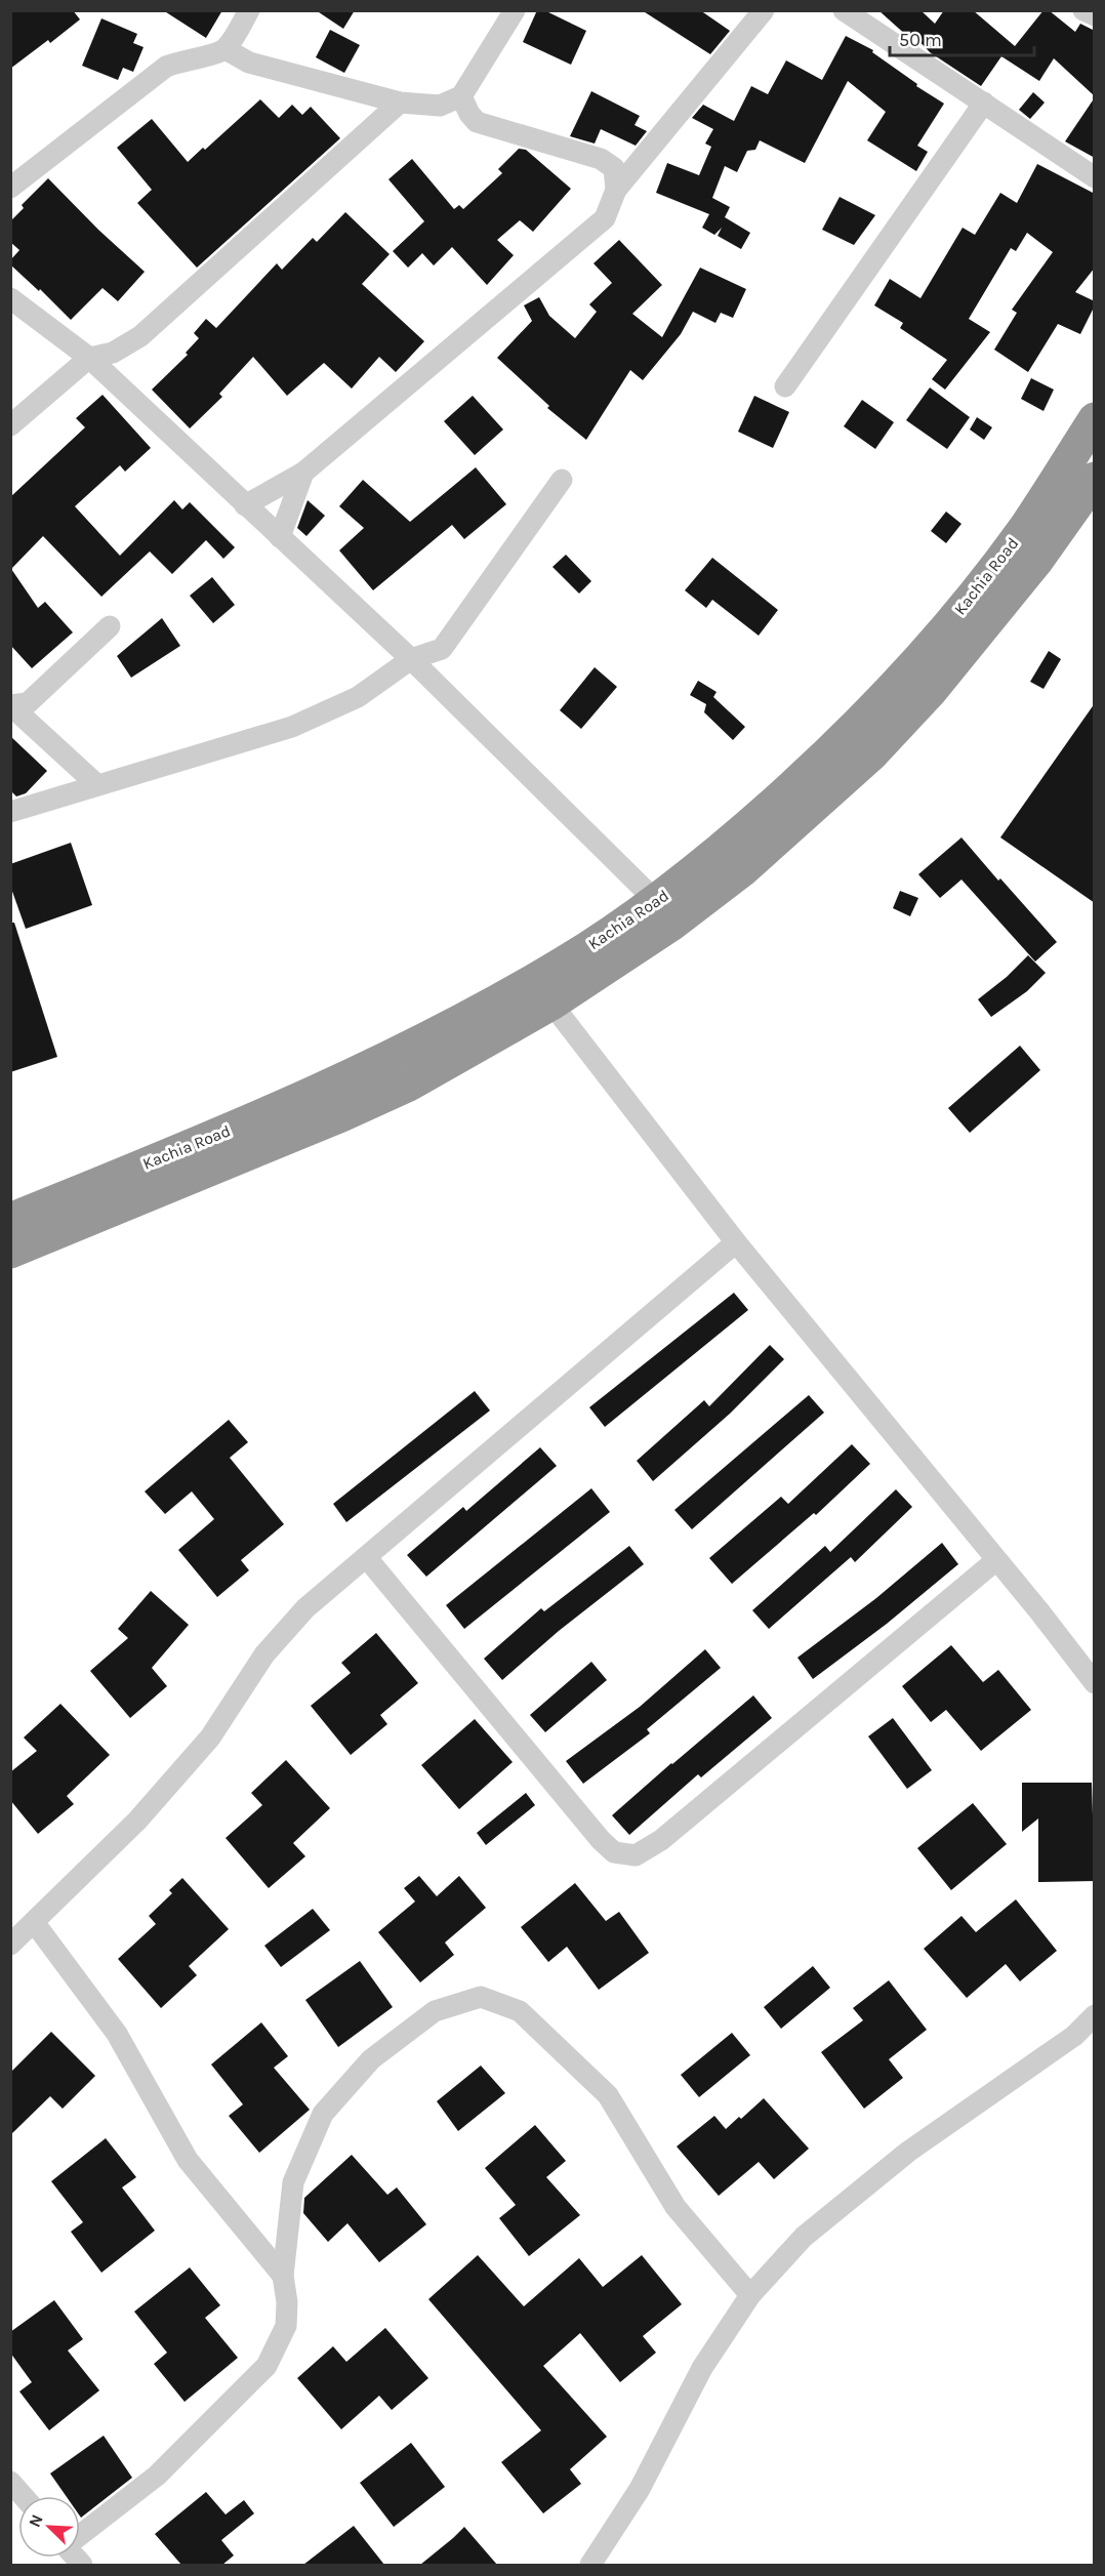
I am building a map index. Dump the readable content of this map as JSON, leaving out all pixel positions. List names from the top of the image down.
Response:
{
  "streets": {
    "highway": ["Kachia Road"]
  },
  "scale_bar": "50 m",
  "north": "top left"
}
